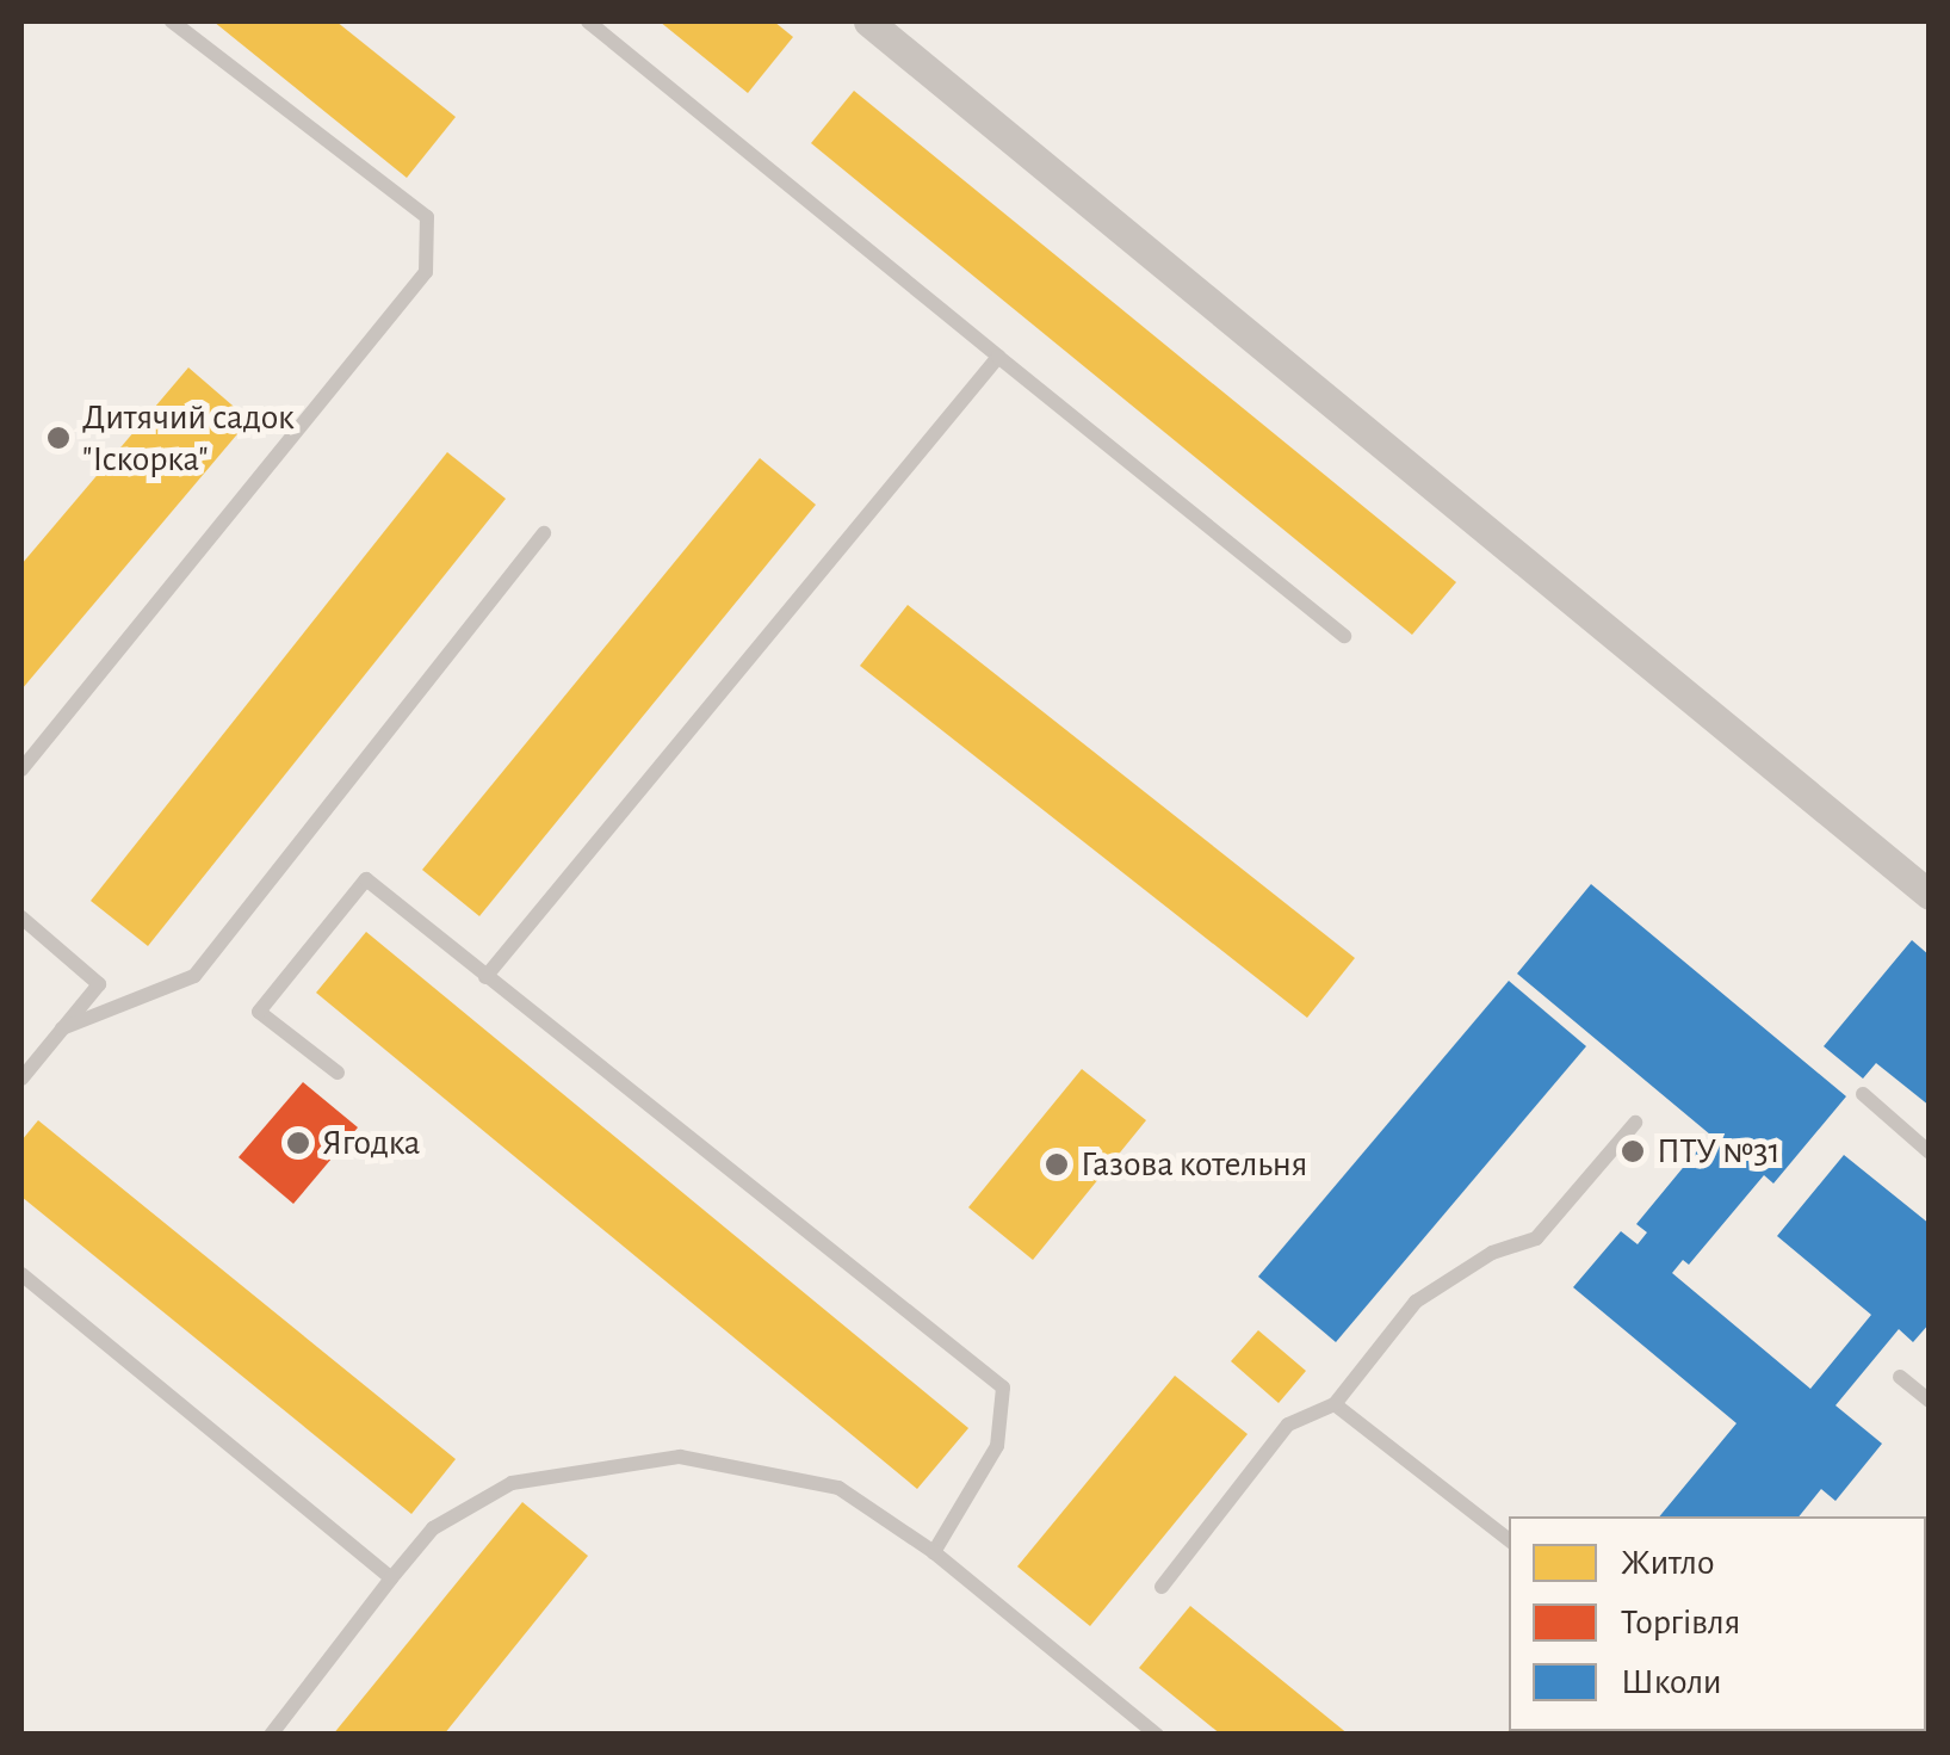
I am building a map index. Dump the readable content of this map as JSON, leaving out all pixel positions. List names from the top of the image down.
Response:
{
  "places": [
    "Дитячий садок \"Іскорка\"",
    "Ягодка",
    "ПТУ №31",
    "Газова котельня"
  ],
  "legend": ["Житло", "Торгівля", "Школи"]
}
